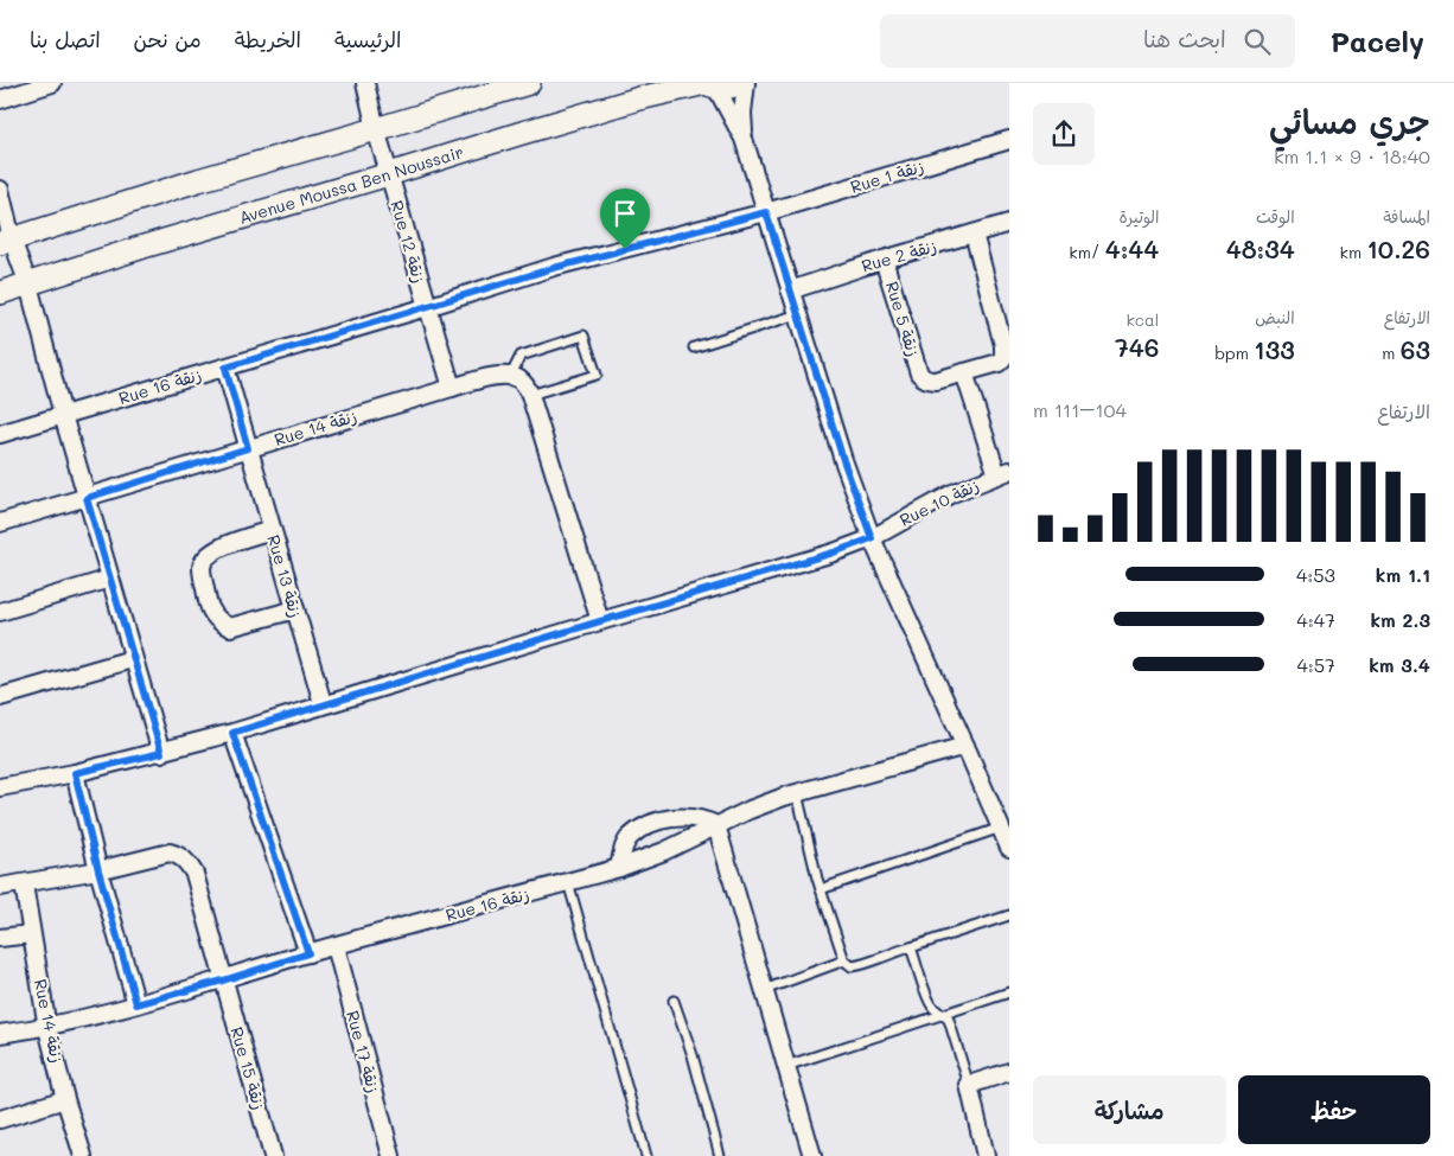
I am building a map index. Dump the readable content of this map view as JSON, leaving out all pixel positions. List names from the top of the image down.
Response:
{
  "streets": {
    "street": [
      "Rue 1 زنقة",
      "Avenue Moussa Ben Noussair",
      "Rue 12 زنقة",
      "Rue 2 زنقة",
      "Rue 5 زنقة",
      "Rue 16 زنقة",
      "Rue 14 زنقة",
      "Rue 10 زنقة",
      "Rue 13 زنقة",
      "Rue 17 زنقة",
      "Rue 15 زنقة"
    ]
  },
  "crossings": [
    ["Rue 1 زنقة", "Rue 16 زنقة"],
    ["Avenue Moussa Ben Noussair", "Rue 12 زنقة"],
    ["Rue 12 زنقة", "Rue 16 زنقة"],
    ["Rue 12 زنقة", "Rue 14 زنقة"],
    ["Rue 2 زنقة", "Rue 5 زنقة"],
    ["Rue 16 زنقة", "Rue 14 زنقة"],
    ["Rue 16 زنقة", "Rue 13 زنقة"],
    ["Rue 16 زنقة", "Rue 17 زنقة"],
    ["Rue 16 زنقة", "Rue 15 زنقة"],
    ["Rue 14 زنقة", "Rue 13 زنقة"],
    ["Rue 10 زنقة", "Rue 13 زنقة"]
  ],
  "page": {
    "header": "Pacely",
    "search": "ابحث هنا",
    "nav": [
      "الرئيسية",
      "الخريطة",
      "من نحن",
      "اتصل بنا"
    ],
    "heading": ["جري مسائي", "18:40 · 9 × 1.1 km"],
    "stats": [
      ["المسافة", "10.26 km"],
      ["الوقت", "48:34"],
      ["الوتيرة", "4:44 /km"],
      ["الارتفاع", "63 m"],
      ["النبض", "133 bpm"],
      ["kcal", "746"]
    ],
    "chart": ["الارتفاع", "104–111 m"],
    "list": [
      {
        "name": "1.1 km",
        "note": "4:53"
      },
      {
        "name": "2.3 km",
        "note": "4:47"
      },
      {
        "name": "3.4 km",
        "note": "4:57"
      }
    ],
    "buttons": ["حفظ", "مشاركة"]
  }
}
